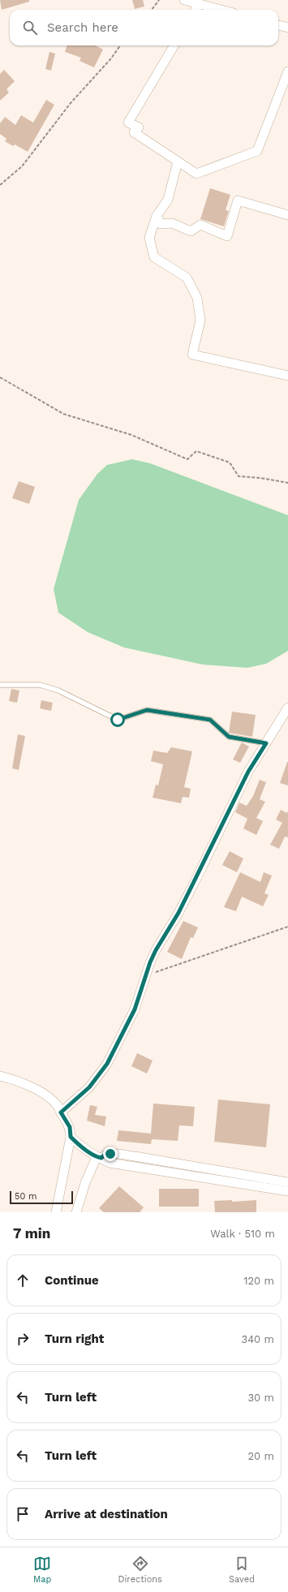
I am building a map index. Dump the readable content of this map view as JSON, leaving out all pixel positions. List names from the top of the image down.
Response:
{
  "scale_bar": "50 m",
  "page": {
    "search": "Search here",
    "scale": "50 m",
    "heading": ["7 min", "Walk · 510 m"],
    "list": [
      ["Continue", "120 m"],
      ["Turn right", "340 m"],
      ["Turn left", "30 m"],
      ["Turn left", "20 m"],
      "Arrive at destination"
    ],
    "nav": ["Map", "Directions", "Saved"]
  }
}
